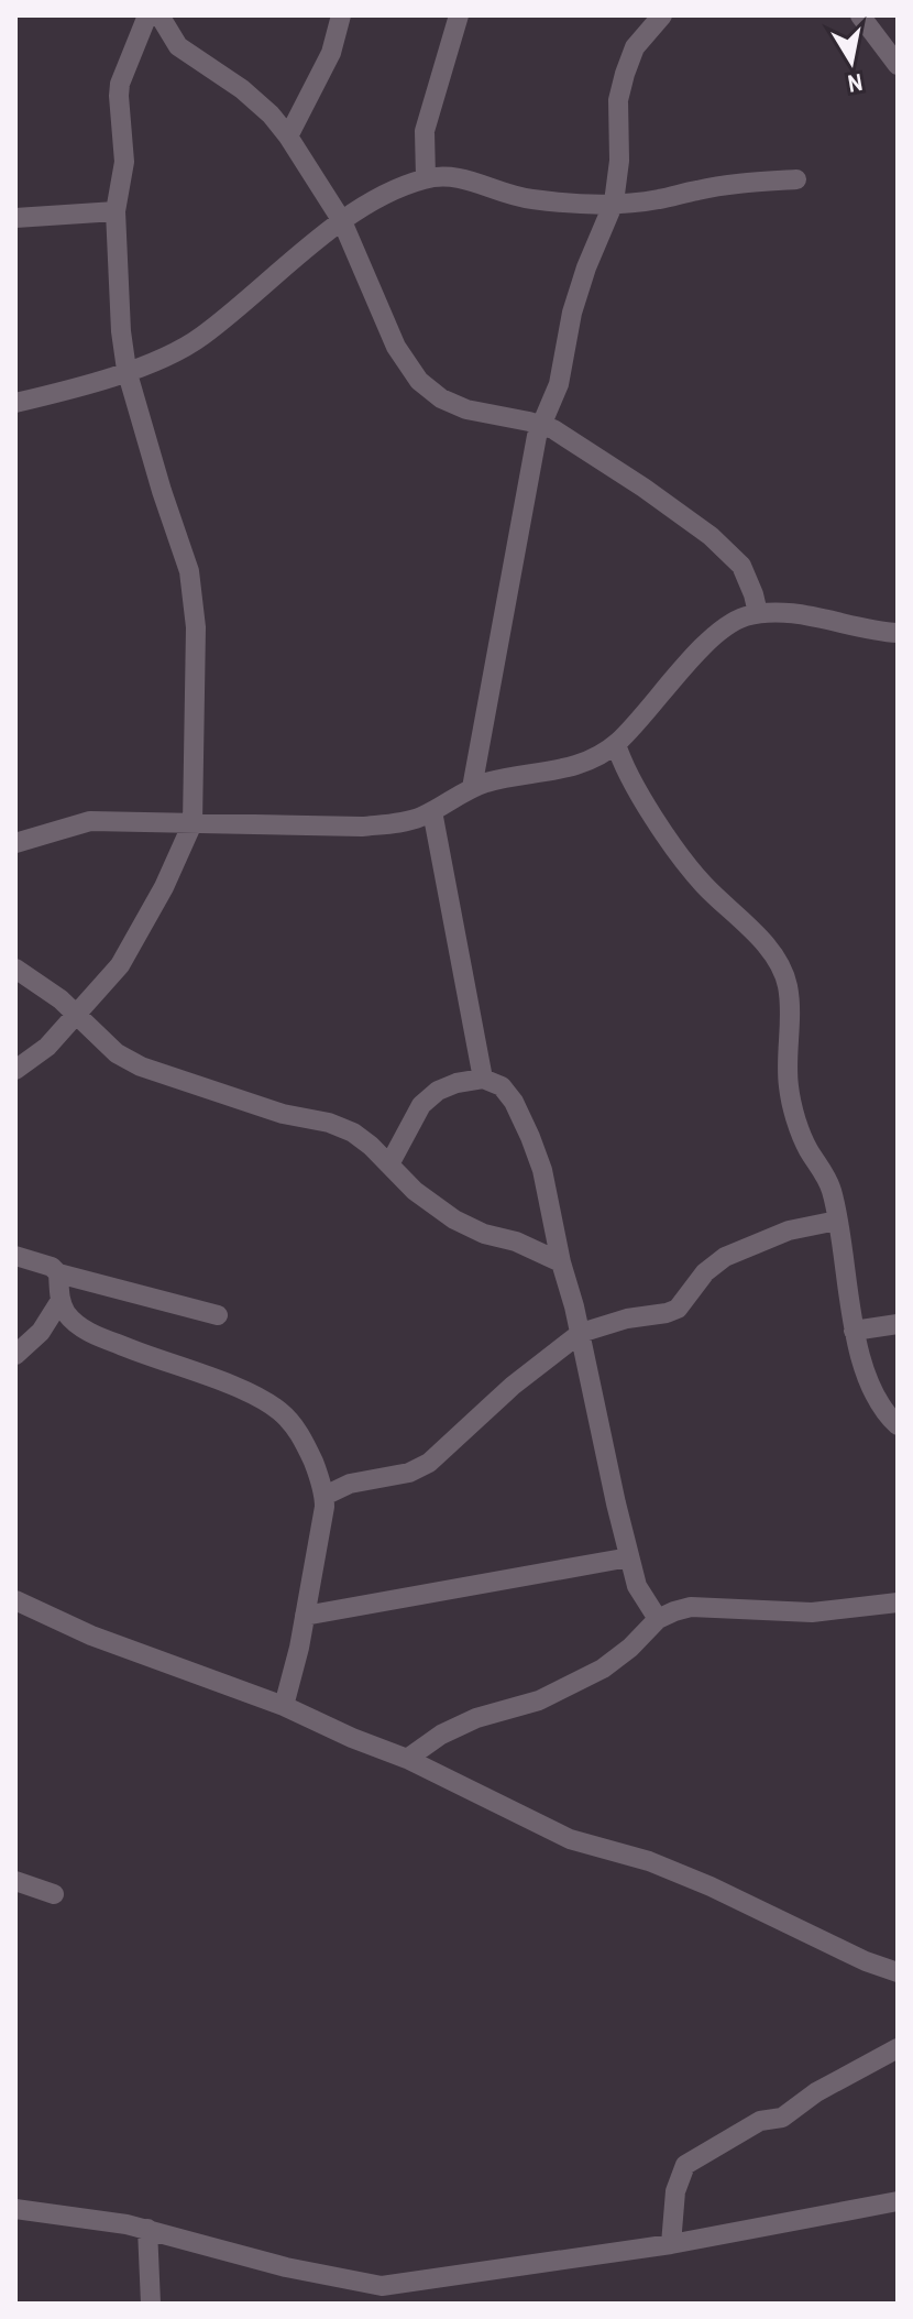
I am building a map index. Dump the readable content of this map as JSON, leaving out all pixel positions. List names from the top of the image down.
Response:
{
  "north": "bottom"
}
